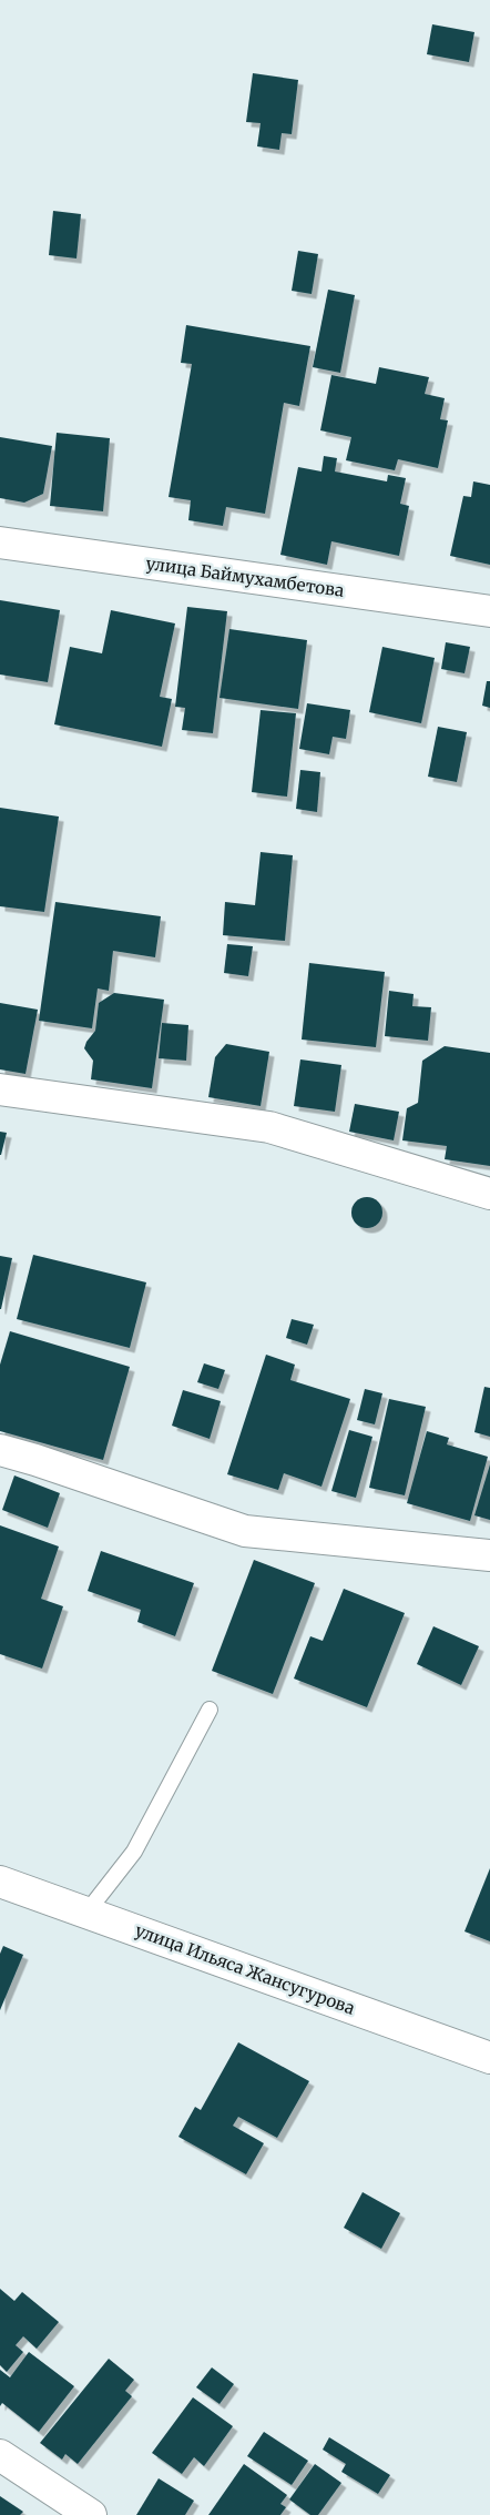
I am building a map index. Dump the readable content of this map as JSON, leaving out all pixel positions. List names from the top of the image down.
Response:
{
  "streets": {
    "street": ["улица Баймухамбетова", "улица Ильяса Жансугурова"]
  }
}
